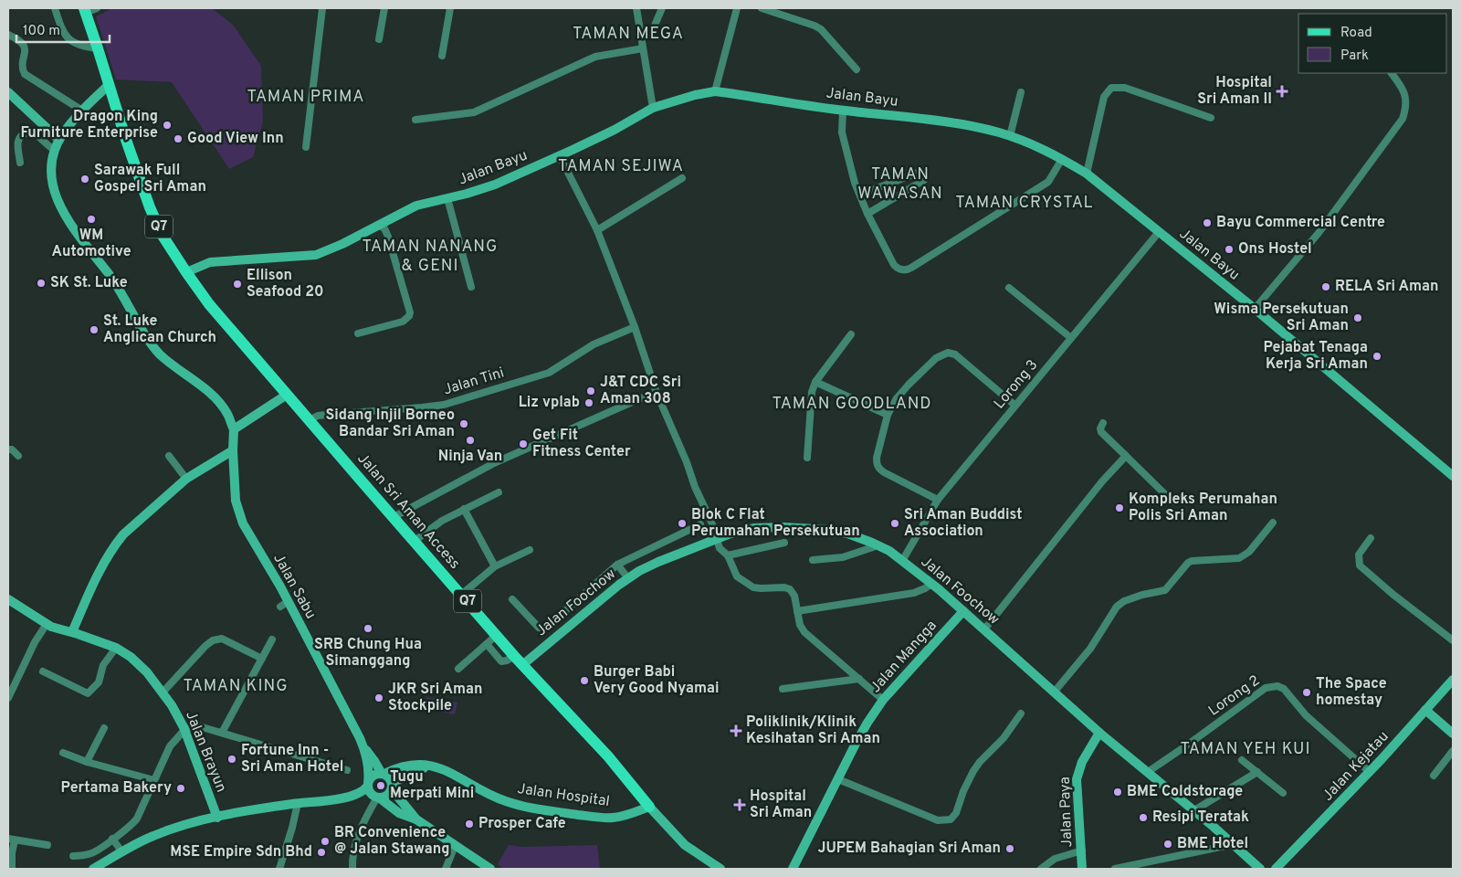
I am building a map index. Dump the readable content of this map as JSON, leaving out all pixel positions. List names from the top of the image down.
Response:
{
  "streets": {
    "main road": ["Q7", "Jalan Sri Aman Access"],
    "street": [
      "Jalan Bayu",
      "Jalan Tini",
      "Lorong 3",
      "Jalan Sabu",
      "Jalan Foochow",
      "Jalan Mangga",
      "Lorong 2",
      "Jalan Brayun",
      "Jalan Kejatau",
      "Jalan Hospital",
      "Jalan Paya"
    ]
  },
  "crossings": [
    ["Jalan Bayu", "Q7"],
    ["Jalan Bayu", "Lorong 3"],
    ["Jalan Bayu", "Jalan Sri Aman Access"],
    ["Q7", "Jalan Sri Aman Access"],
    ["Q7", "Jalan Hospital"],
    ["Jalan Tini", "Jalan Sri Aman Access"],
    ["Lorong 3", "Jalan Foochow"],
    ["Jalan Sri Aman Access", "Jalan Foochow"],
    ["Jalan Sri Aman Access", "Jalan Hospital"],
    ["Jalan Foochow", "Jalan Mangga"],
    ["Jalan Foochow", "Lorong 2"],
    ["Jalan Foochow", "Jalan Paya"],
    ["Lorong 2", "Jalan Kejatau"]
  ],
  "districts": [
    "TAMAN MEGA",
    "TAMAN PRIMA",
    "TAMAN SEJIWA",
    "TAMAN WAWASAN",
    "TAMAN CRYSTAL",
    "TAMAN NANANG & GENI",
    "TAMAN GOODLAND",
    "TAMAN KING",
    "TAMAN YEH KUI"
  ],
  "places": {
    "health": ["Hospital Sri Aman II", "Poliklinik/Klinik Kesihatan Sri Aman", "Hospital Sri Aman"],
    "other": [
      "Dragon King Furniture Enterprise",
      "Good View Inn",
      "Sarawak Full Gospel Sri Aman",
      "WM Automotive",
      "Bayu Commercial Centre",
      "Ons Hostel",
      "SK St. Luke",
      "Ellison Seafood 20",
      "RELA Sri Aman",
      "Wisma Persekutuan Sri Aman",
      "St. Luke Anglican Church",
      "Pejabat Tenaga Kerja Sri Aman",
      "J&T CDC Sri Aman 308",
      "Liz vplab",
      "Sidang Injil Borneo Bandar Sri Aman",
      "Ninja Van",
      "Get Fit Fitness Center",
      "Kompleks Perumahan Polis Sri Aman",
      "Blok C Flat Perumahan Persekutuan",
      "Sri Aman Buddist Association",
      "SRB Chung Hua Simanggang",
      "Burger Babi Very Good Nyamai",
      "The Space homestay",
      "JKR Sri Aman Stockpile",
      "Fortune Inn - Sri Aman Hotel",
      "Tugu Merpati Mini",
      "Pertama Bakery",
      "BME Coldstorage",
      "Resipi Teratak",
      "Prosper Cafe",
      "BR Convenience @ Jalan Stawang",
      "BME Hotel",
      "JUPEM Bahagian Sri Aman",
      "MSE Empire Sdn Bhd"
    ]
  },
  "legend": ["Road", "Park"],
  "scale_bar": "100 m"
}
